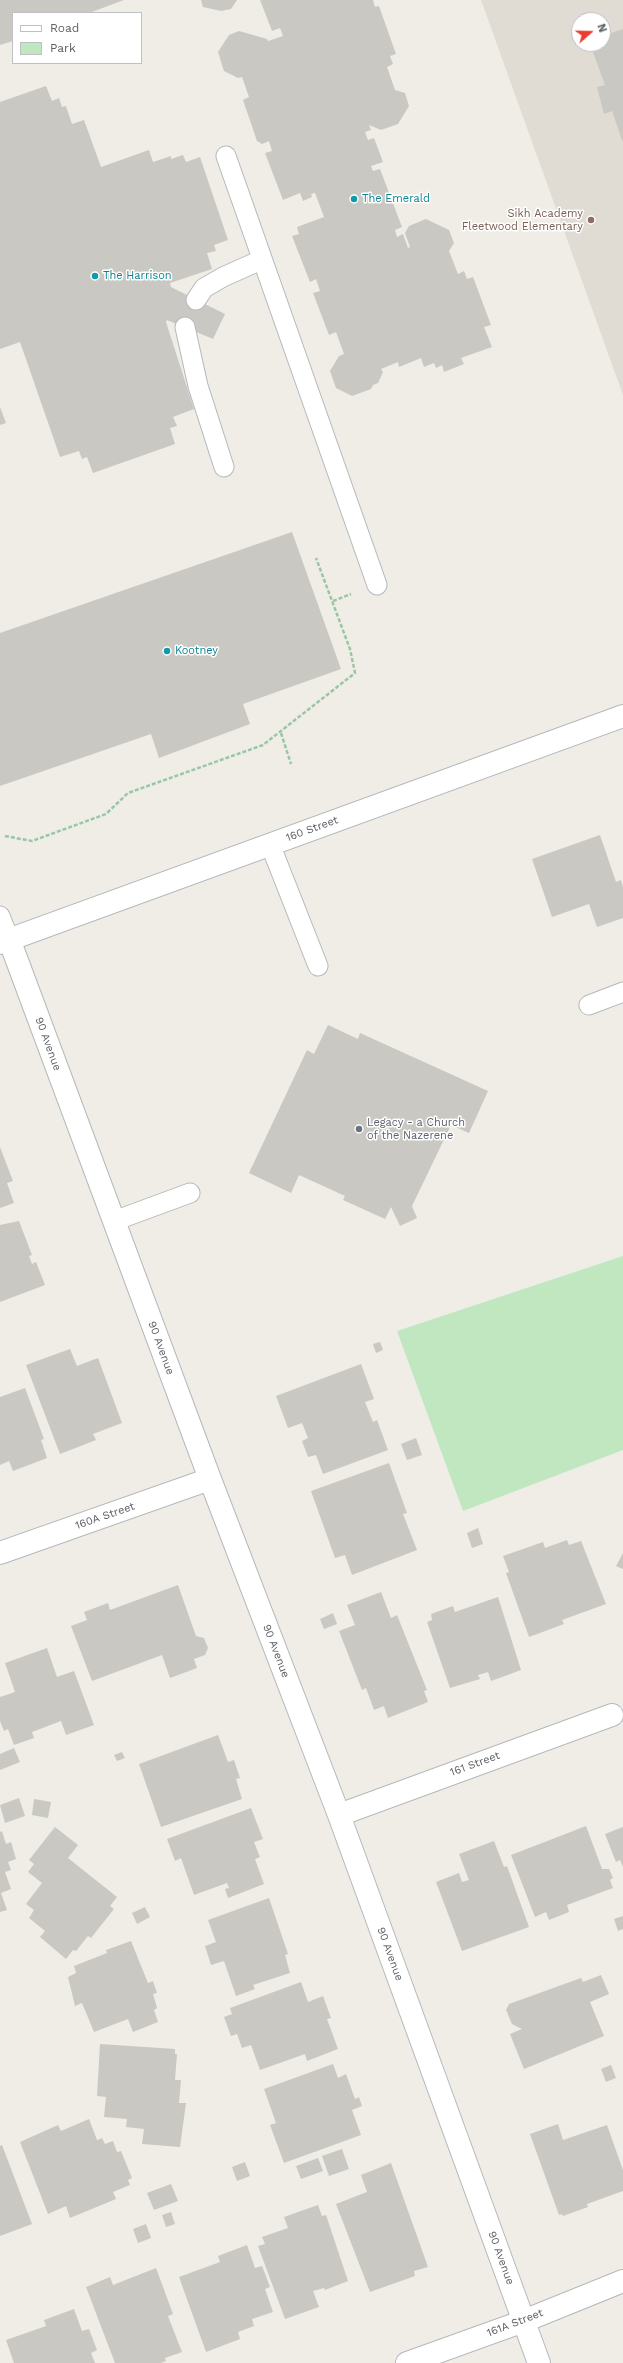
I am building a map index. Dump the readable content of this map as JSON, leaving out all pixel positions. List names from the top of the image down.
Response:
{
  "streets": {
    "street": [
      "160 Street",
      "90 Avenue",
      "160A Street",
      "161 Street",
      "161A Street"
    ]
  },
  "crossings": [
    ["160 Street", "90 Avenue"],
    ["90 Avenue", "160A Street"],
    ["90 Avenue", "161 Street"],
    ["90 Avenue", "161A Street"]
  ],
  "places": [
    "The Emerald",
    "Sikh Academy Fleetwood Elementary",
    "The Harrison",
    "Kootney",
    "Legacy - a Church of the Nazerene"
  ],
  "legend": ["Road", "Park"],
  "north": "right"
}
